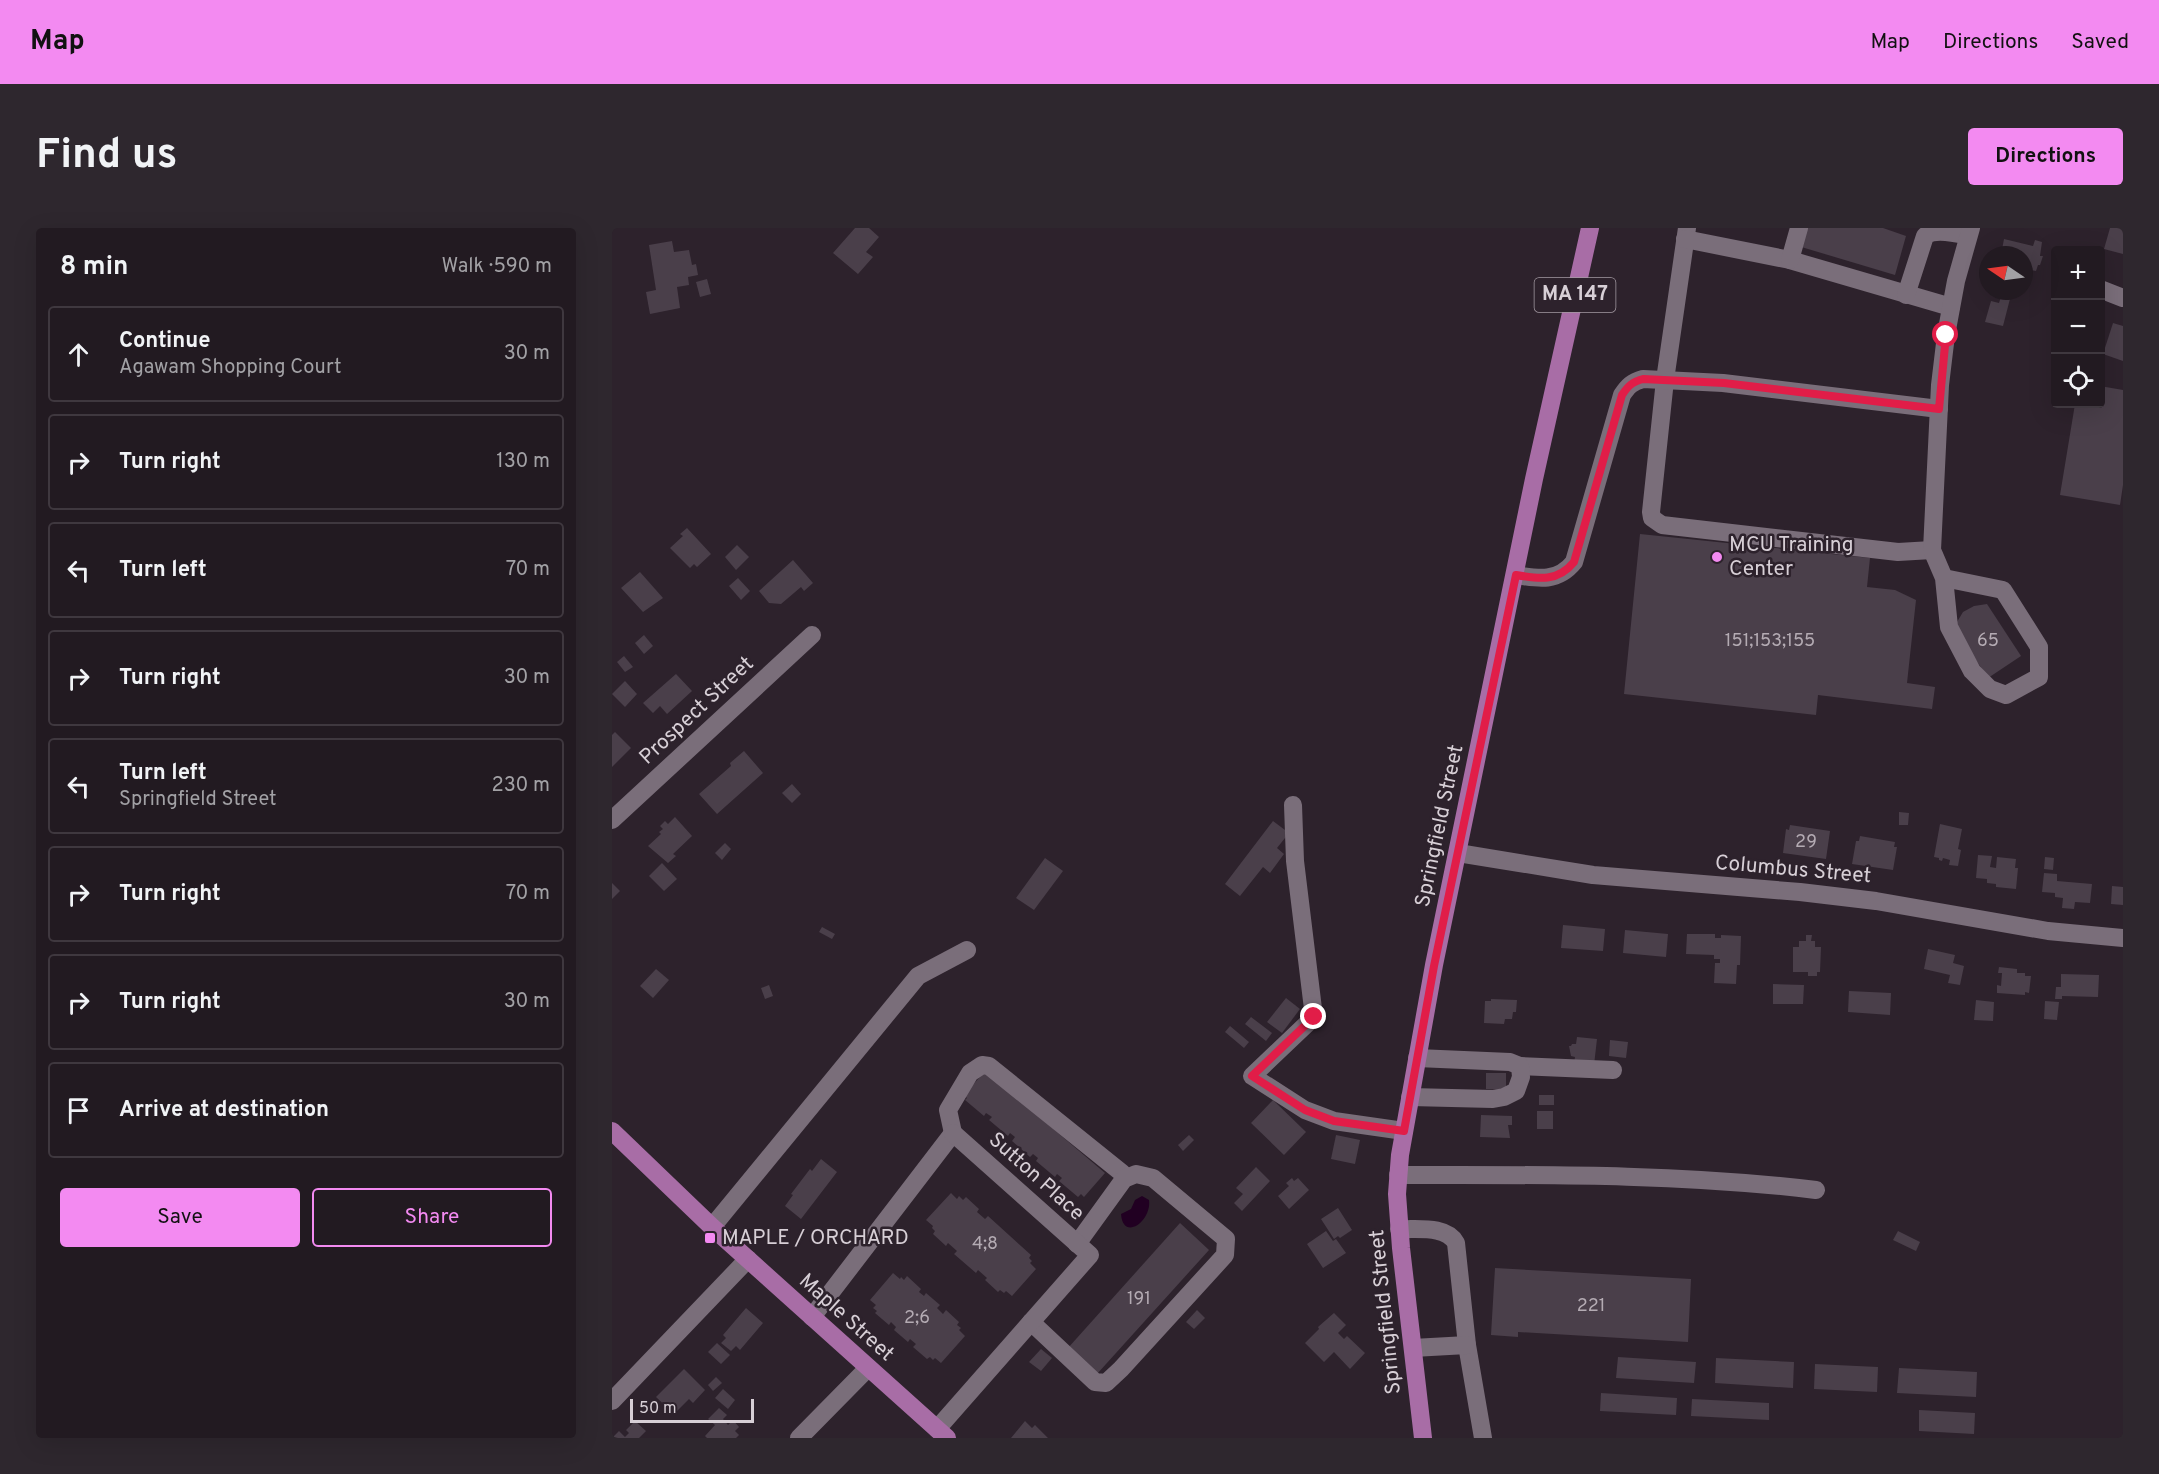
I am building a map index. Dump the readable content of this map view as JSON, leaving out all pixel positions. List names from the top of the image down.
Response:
{
  "streets": {
    "main road": ["MA 147", "Springfield Street", "Maple Street"],
    "street": ["Prospect Street", "Columbus Street", "Sutton Place"]
  },
  "crossings": [
    ["Springfield Street", "Columbus Street"]
  ],
  "places": {
    "other": ["MCU Training Center"],
    "transit": ["MAPLE / ORCHARD"]
  },
  "house_numbers": [
    "151;153;155",
    "65",
    "29",
    "4;8",
    "191",
    "221",
    "2;6"
  ],
  "scale_bar": "50 m",
  "north": "left",
  "page": {
    "header": "Map",
    "nav": ["Map", "Directions", "Saved"],
    "buttons": [
      "Directions",
      ["Save", "Share"]
    ],
    "title": "Find us",
    "heading": ["8 min", "Walk · 590 m"],
    "map_buttons": ["+", "−"],
    "list": [
      ["Continue", "Agawam Shopping Court", "30 m"],
      ["Turn right", "130 m"],
      ["Turn left", "70 m"],
      ["Turn right", "30 m"],
      ["Turn left", "Springfield Street", "230 m"],
      ["Turn right", "70 m"],
      ["Turn right", "30 m"],
      "Arrive at destination"
    ],
    "scale": "50 m"
  }
}
